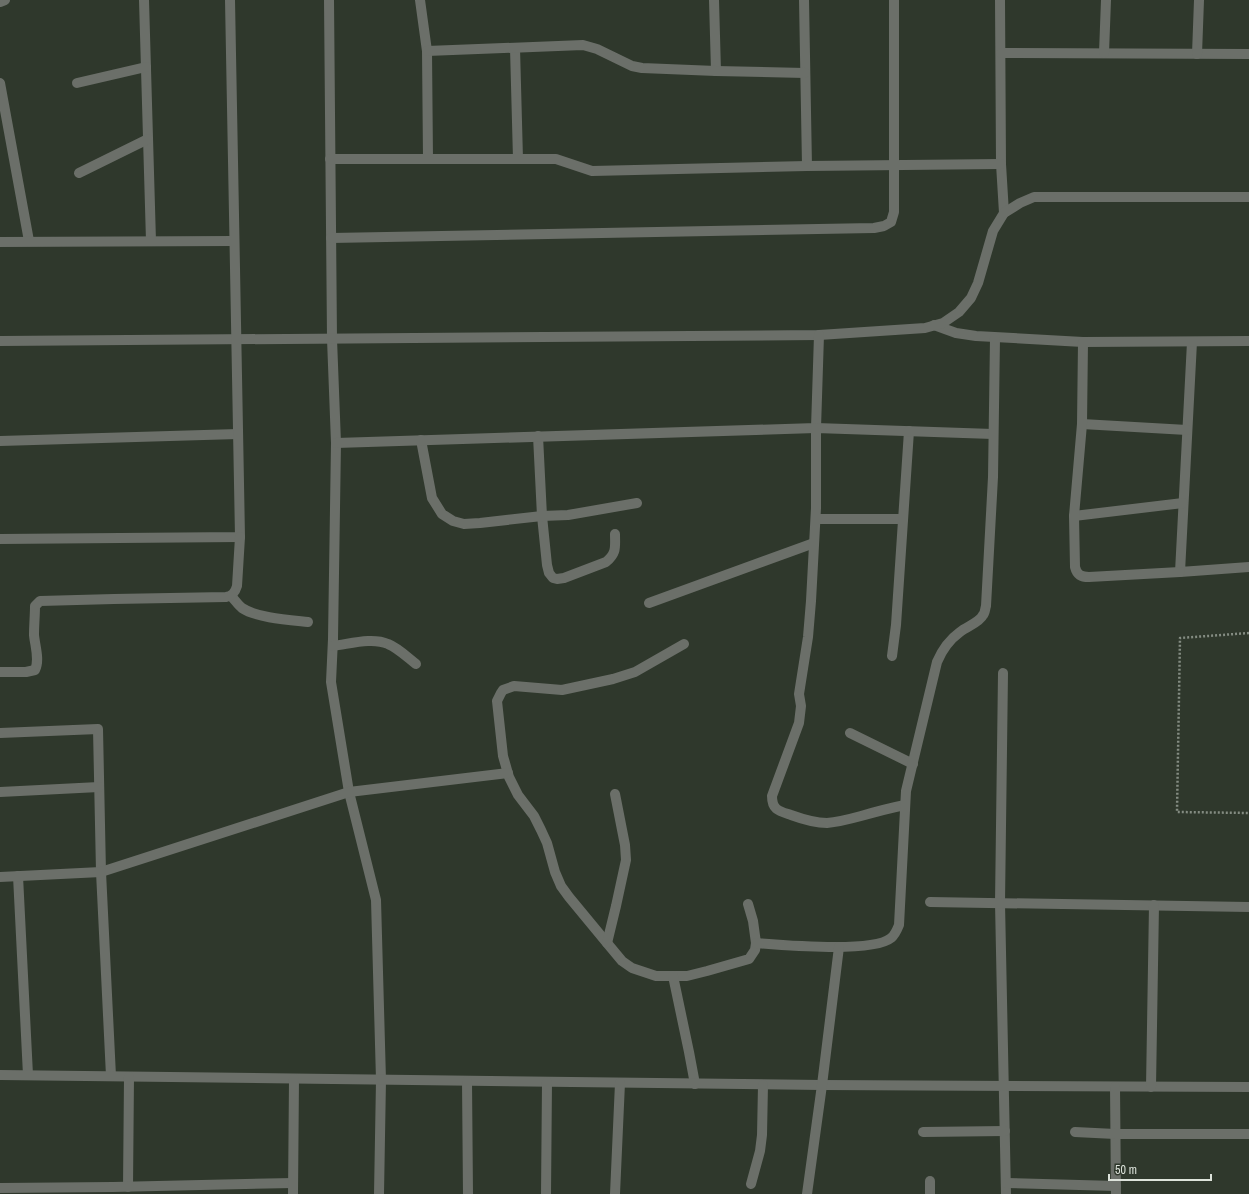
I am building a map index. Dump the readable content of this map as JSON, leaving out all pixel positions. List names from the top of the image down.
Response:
{
  "scale_bar": "50 m"
}
